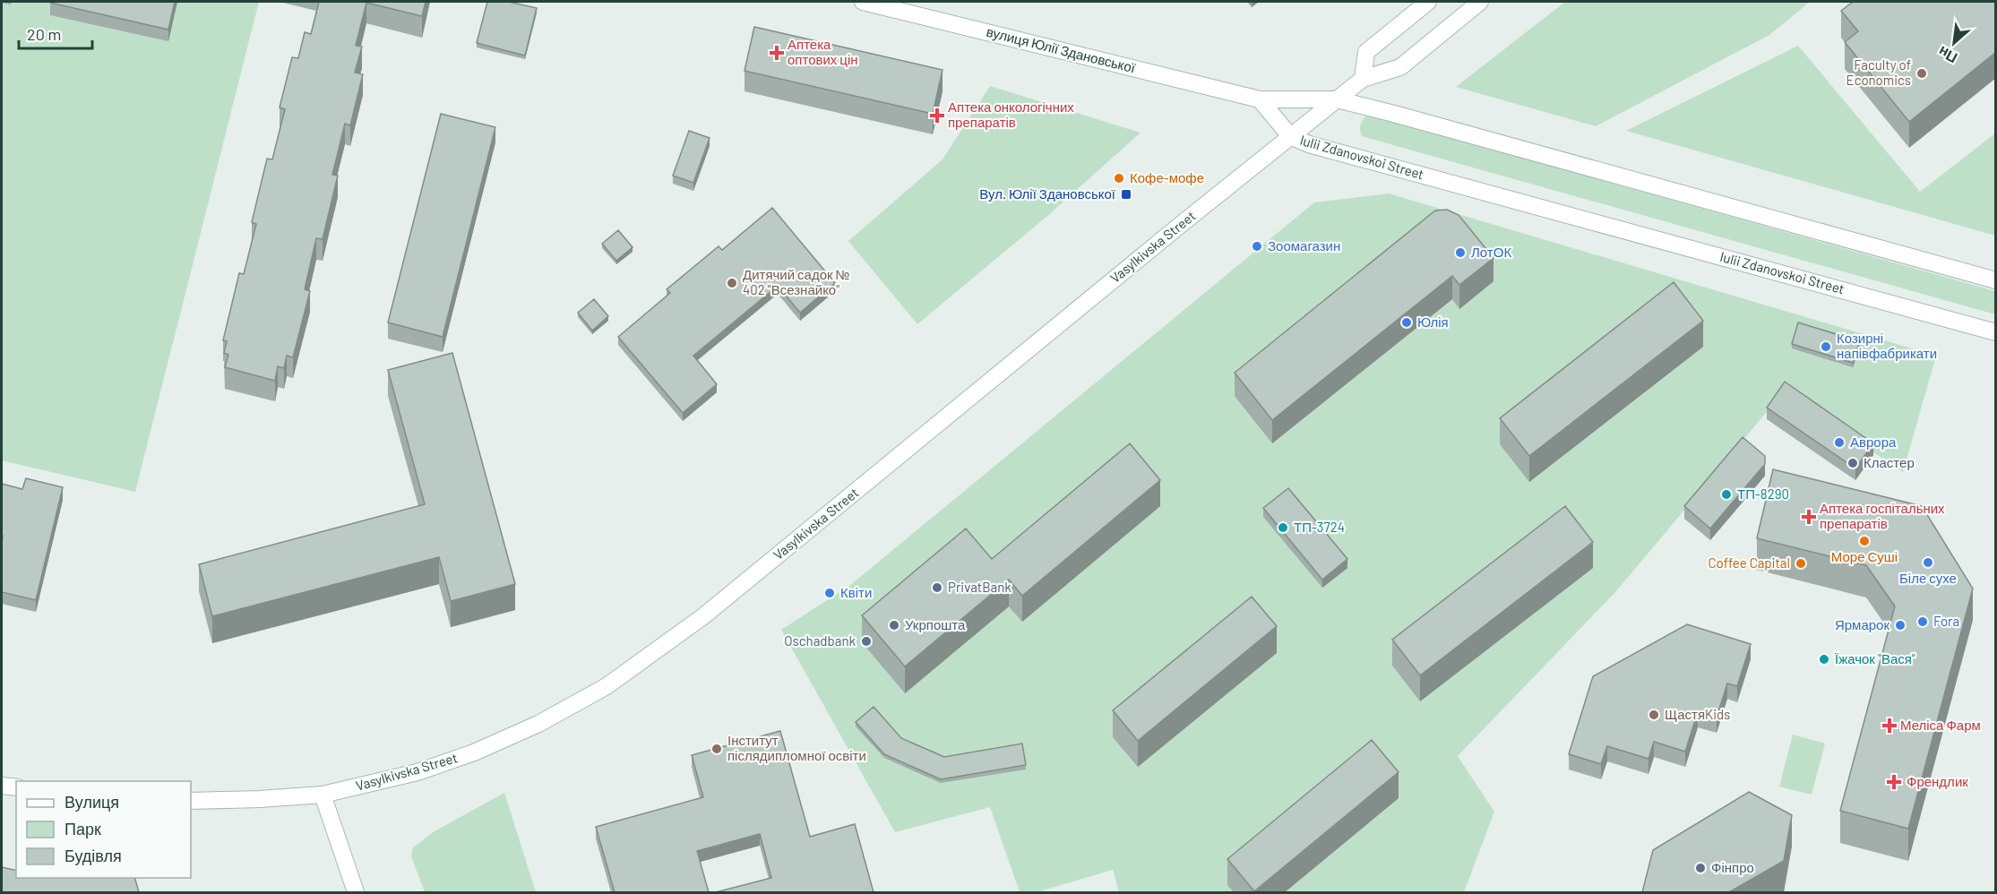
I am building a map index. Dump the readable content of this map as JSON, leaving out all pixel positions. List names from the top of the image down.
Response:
{
  "streets": {
    "street": ["вулиця Юлії Здановської", "Iulii Zdanovskoi Street", "Vasylkivska Street"]
  },
  "crossings": [
    ["вулиця Юлії Здановської", "Iulii Zdanovskoi Street"],
    ["Iulii Zdanovskoi Street", "Vasylkivska Street"]
  ],
  "places": {
    "health": [
      "Аптека оптових цін",
      "Аптека онкологічних препаратів",
      "Аптека госпітальних препаратів",
      "Меліса Фарм",
      "Френдлик"
    ],
    "other": [
      "Faculty of Economics",
      "Кофе-мофе",
      "Зоомагазин",
      "ЛотОК",
      "Дитячий садок № 402 \"Всезнайко\"",
      "Юлія",
      "Козирні напівфабрикати",
      "Аврора",
      "Кластер",
      "ТП-8290",
      "ТП-3724",
      "Море Суші",
      "Біле сухе",
      "Coffee Capital",
      "PrivatBank",
      "Квіти",
      "Fora",
      "Укрпошта",
      "Ярмарок",
      "Oschadbank",
      "Їжачок \"Вася\"",
      "ЩастяKids",
      "Інститут післядипломної освіти",
      "Фінпро"
    ],
    "transit": ["Вул. Юлії Здановської"]
  },
  "legend": ["Вулиця", "Парк", "Будівля"],
  "scale_bar": "20 m",
  "north": "bottom left"
}
